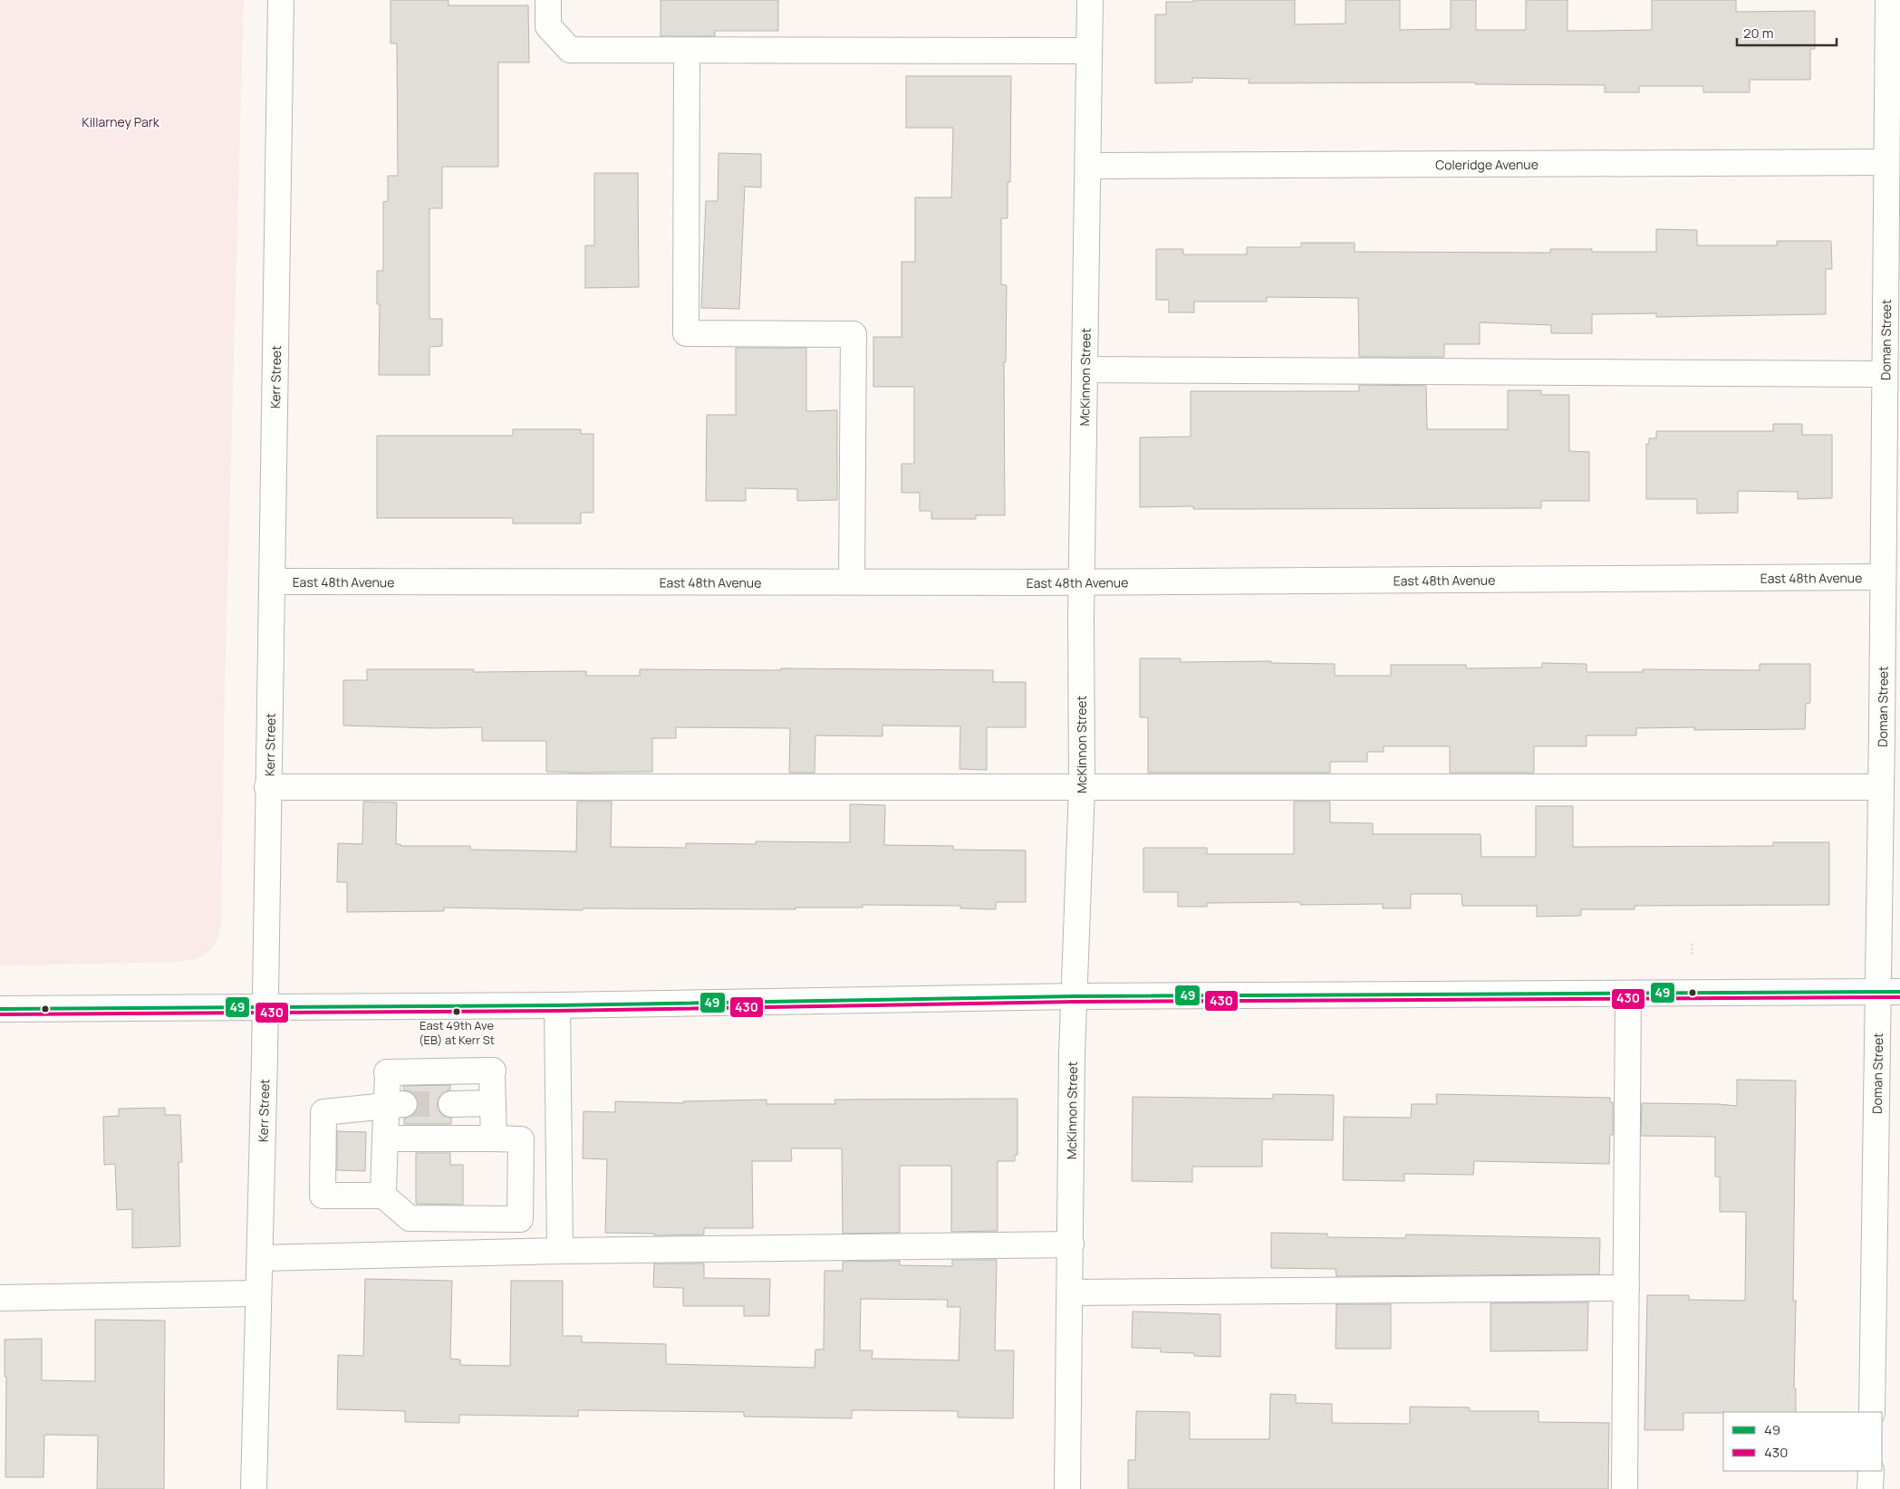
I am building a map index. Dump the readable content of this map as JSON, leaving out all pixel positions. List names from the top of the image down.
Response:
{
  "streets": {
    "street": [
      "Coleridge Avenue",
      "Doman Street",
      "Kerr Street",
      "McKinnon Street",
      "East 48th Avenue"
    ]
  },
  "crossings": [
    ["Coleridge Avenue", "Doman Street"],
    ["Coleridge Avenue", "McKinnon Street"],
    ["Doman Street", "East 48th Avenue"],
    ["Kerr Street", "East 48th Avenue"],
    ["McKinnon Street", "East 48th Avenue"]
  ],
  "parks": ["Killarney Park"],
  "places": ["East 49th Ave (EB) at Kerr St"],
  "lines": ["transit line 49", "transit line 430"],
  "legend": ["49", "430"],
  "scale_bar": "20 m"
}
